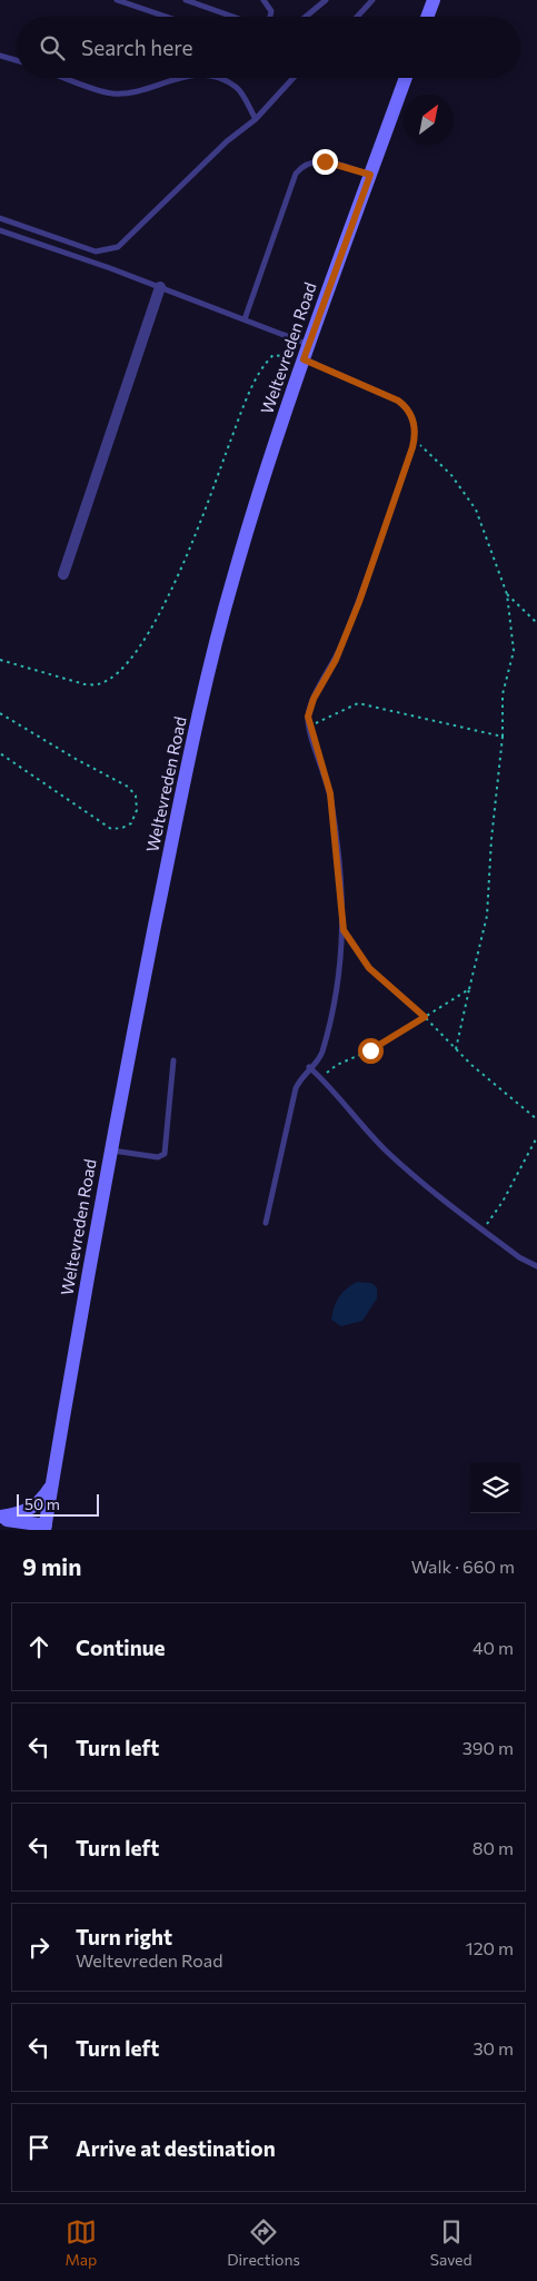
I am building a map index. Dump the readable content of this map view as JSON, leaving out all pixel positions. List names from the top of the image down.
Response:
{
  "streets": {
    "street": ["Weltevreden Road"]
  },
  "scale_bar": "50 m",
  "north": "top right",
  "page": {
    "search": "Search here",
    "scale": "50 m",
    "heading": ["9 min", "Walk · 660 m"],
    "list": [
      ["Continue", "40 m"],
      ["Turn left", "390 m"],
      ["Turn left", "80 m"],
      ["Turn right", "Weltevreden Road", "120 m"],
      ["Turn left", "30 m"],
      "Arrive at destination"
    ],
    "nav": ["Map", "Directions", "Saved"]
  }
}
